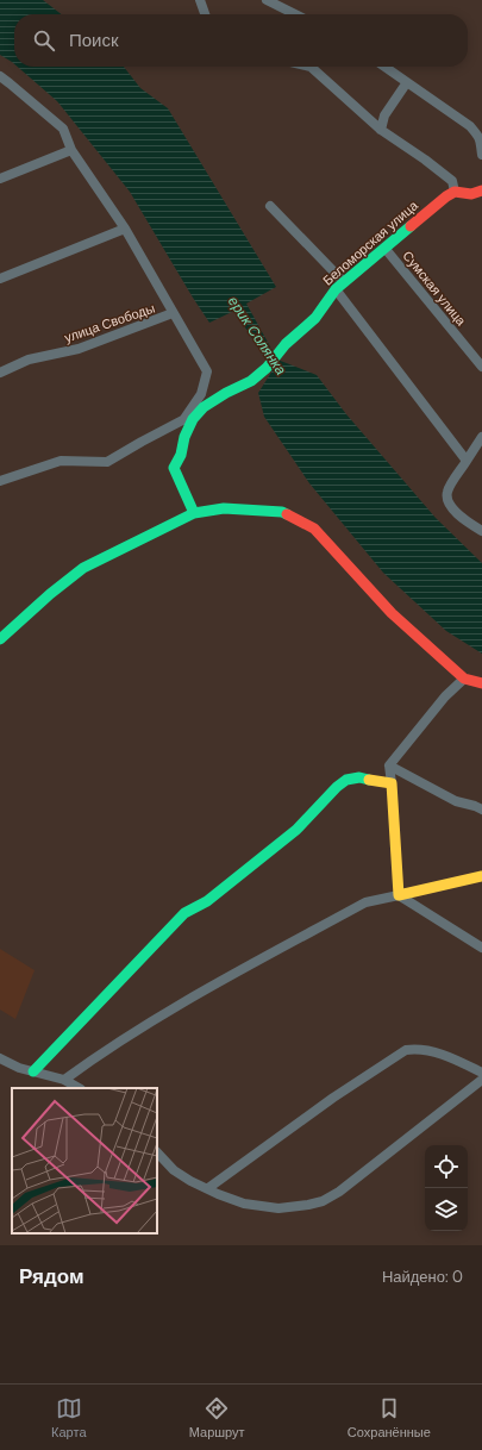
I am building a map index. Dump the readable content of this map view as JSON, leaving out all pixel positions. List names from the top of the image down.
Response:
{
  "streets": {
    "street": ["Беломорская улица", "Сумская улица", "улица Свободы"]
  },
  "crossings": [
    ["Беломорская улица", "Сумская улица"]
  ],
  "water": ["ерик Солянка"],
  "page": {
    "search": "Поиск",
    "heading": ["Рядом", "Найдено: 0"],
    "nav": ["Карта", "Маршрут", "Сохранённые"]
  }
}
